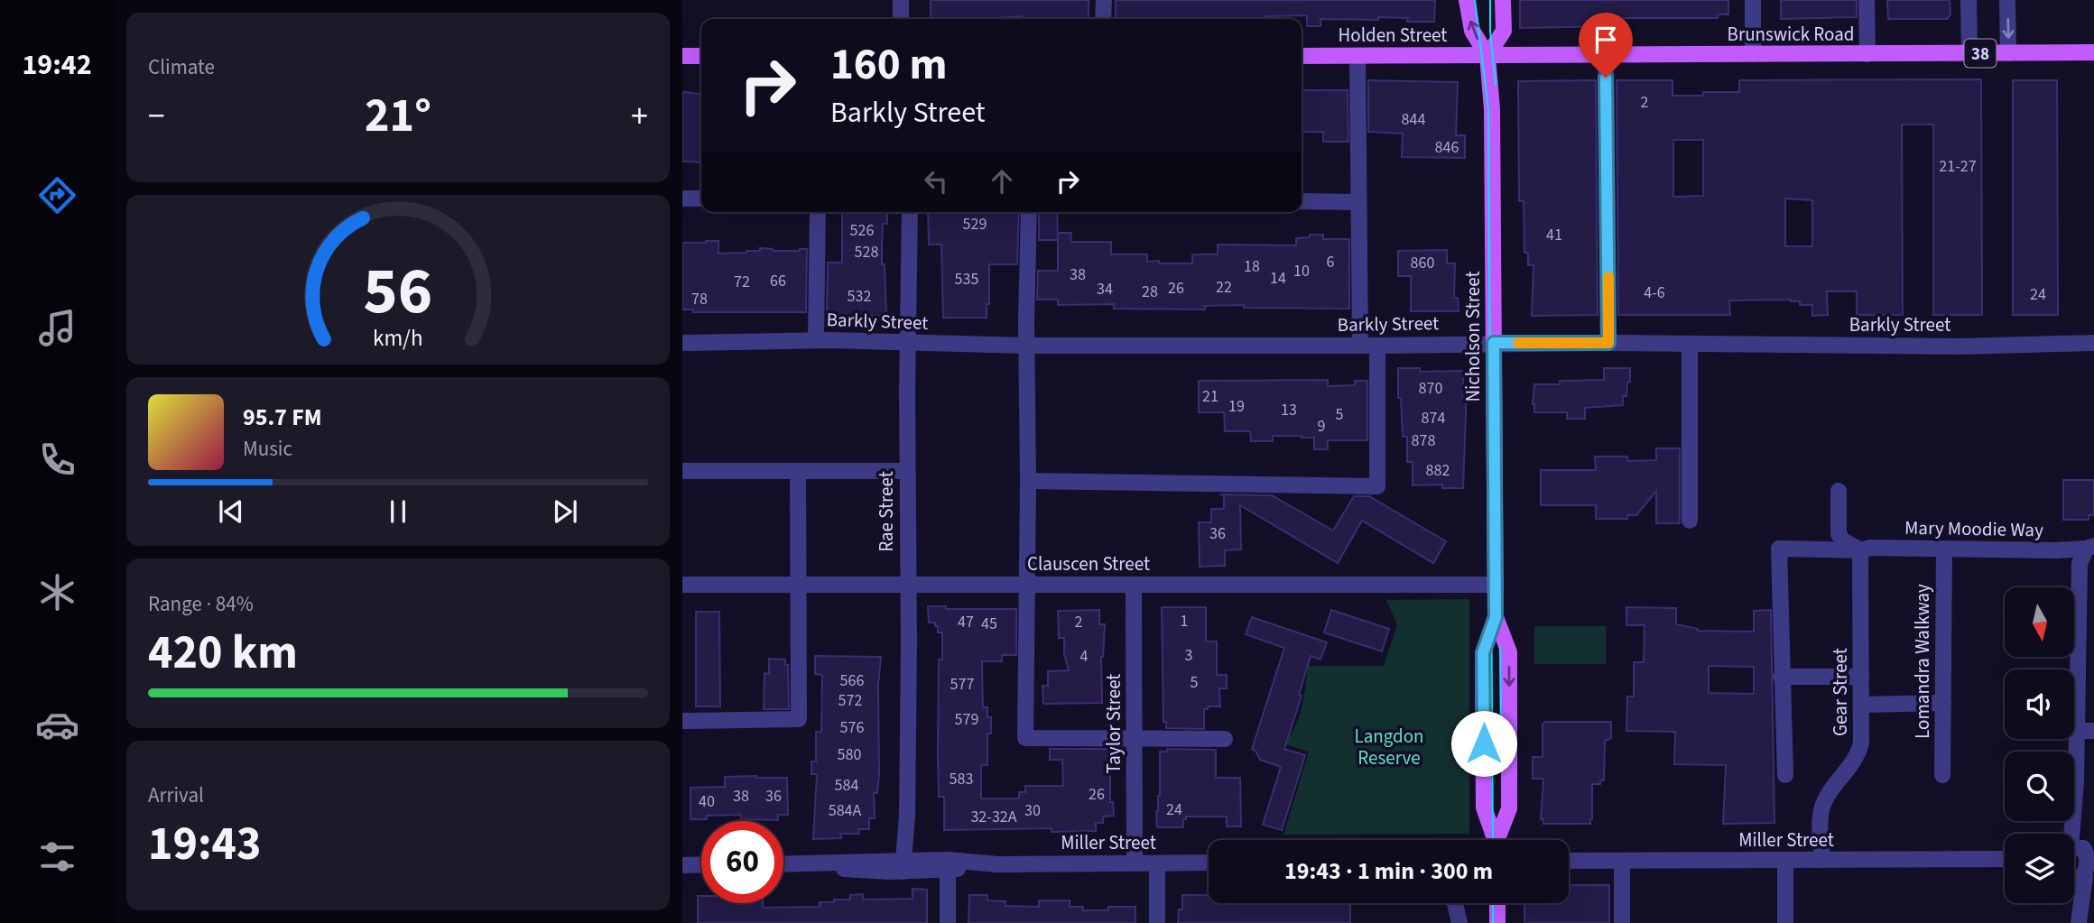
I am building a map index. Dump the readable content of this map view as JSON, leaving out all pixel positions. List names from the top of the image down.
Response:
{
  "streets": {
    "main road": [
      "Brunswick Road",
      "Holden Street",
      "38",
      "Nicholson Street"
    ],
    "street": [
      "Barkly Street",
      "Rae Street",
      "Mary Moodie Way",
      "Clauscen Street",
      "Lomandra Walkway",
      "Gear Street",
      "Taylor Street",
      "Miller Street"
    ]
  },
  "crossings": [
    ["Brunswick Road", "Holden Street"],
    ["Brunswick Road", "Nicholson Street"],
    ["Holden Street", "Nicholson Street"],
    ["Barkly Street", "Nicholson Street"],
    ["Barkly Street", "Rae Street"],
    ["Nicholson Street", "Clauscen Street"],
    ["Rae Street", "Clauscen Street"],
    ["Rae Street", "Miller Street"],
    ["Mary Moodie Way", "Lomandra Walkway"],
    ["Mary Moodie Way", "Gear Street"],
    ["Clauscen Street", "Taylor Street"],
    ["Gear Street", "Miller Street"],
    ["Taylor Street", "Miller Street"]
  ],
  "parks": ["Langdon Reserve"],
  "house_numbers": [
    "2",
    "844",
    "846",
    "21-27",
    "529",
    "526",
    "41",
    "528",
    "6",
    "860",
    "18",
    "10",
    "38",
    "14",
    "535",
    "66",
    "72",
    "22",
    "26",
    "34",
    "28",
    "4-6",
    "24",
    "532",
    "78",
    "870",
    "21",
    "19",
    "13",
    "5",
    "874",
    "9",
    "878",
    "882",
    "36",
    "1",
    "47",
    "2",
    "45",
    "3",
    "4",
    "566",
    "5",
    "577",
    "572",
    "579",
    "576",
    "580",
    "583",
    "584",
    "26",
    "38",
    "36",
    "40",
    "24",
    "584A",
    "30",
    "32-32A"
  ],
  "north": "bottom",
  "page": {
    "tabs": "19:42",
    "tile": [
      "Climate",
      ["Range · 84%", "420 km"],
      ["Arrival", "19:43"]
    ],
    "turn": ["160 m", "Barkly Street"],
    "heat": ["−", "21°", "+"],
    "song": ["95.7 FM", "Music"],
    "limit": "60",
    "trip": "19:43 · 1 min · 300 m",
    "gauge": ["56", "km/h"]
  }
}
